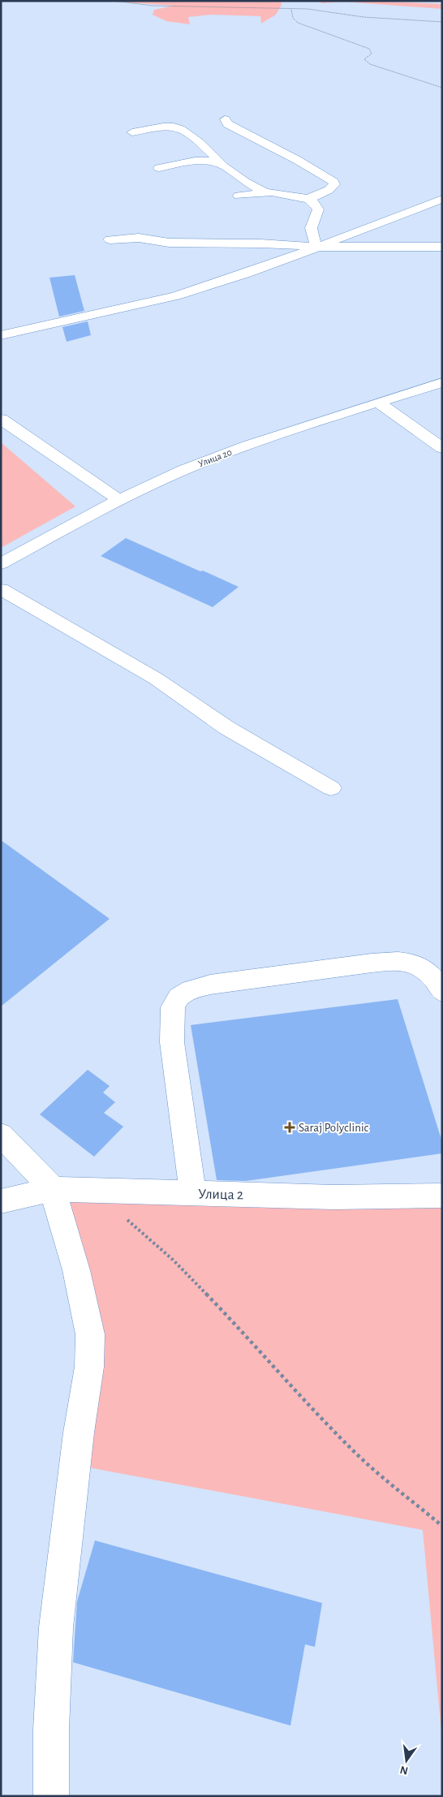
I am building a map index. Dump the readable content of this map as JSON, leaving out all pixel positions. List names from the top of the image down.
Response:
{
  "streets": {
    "street": ["Улица 20", "Улица 2"]
  },
  "places": {
    "health": ["Saraj Polyclinic"]
  },
  "north": "bottom"
}
